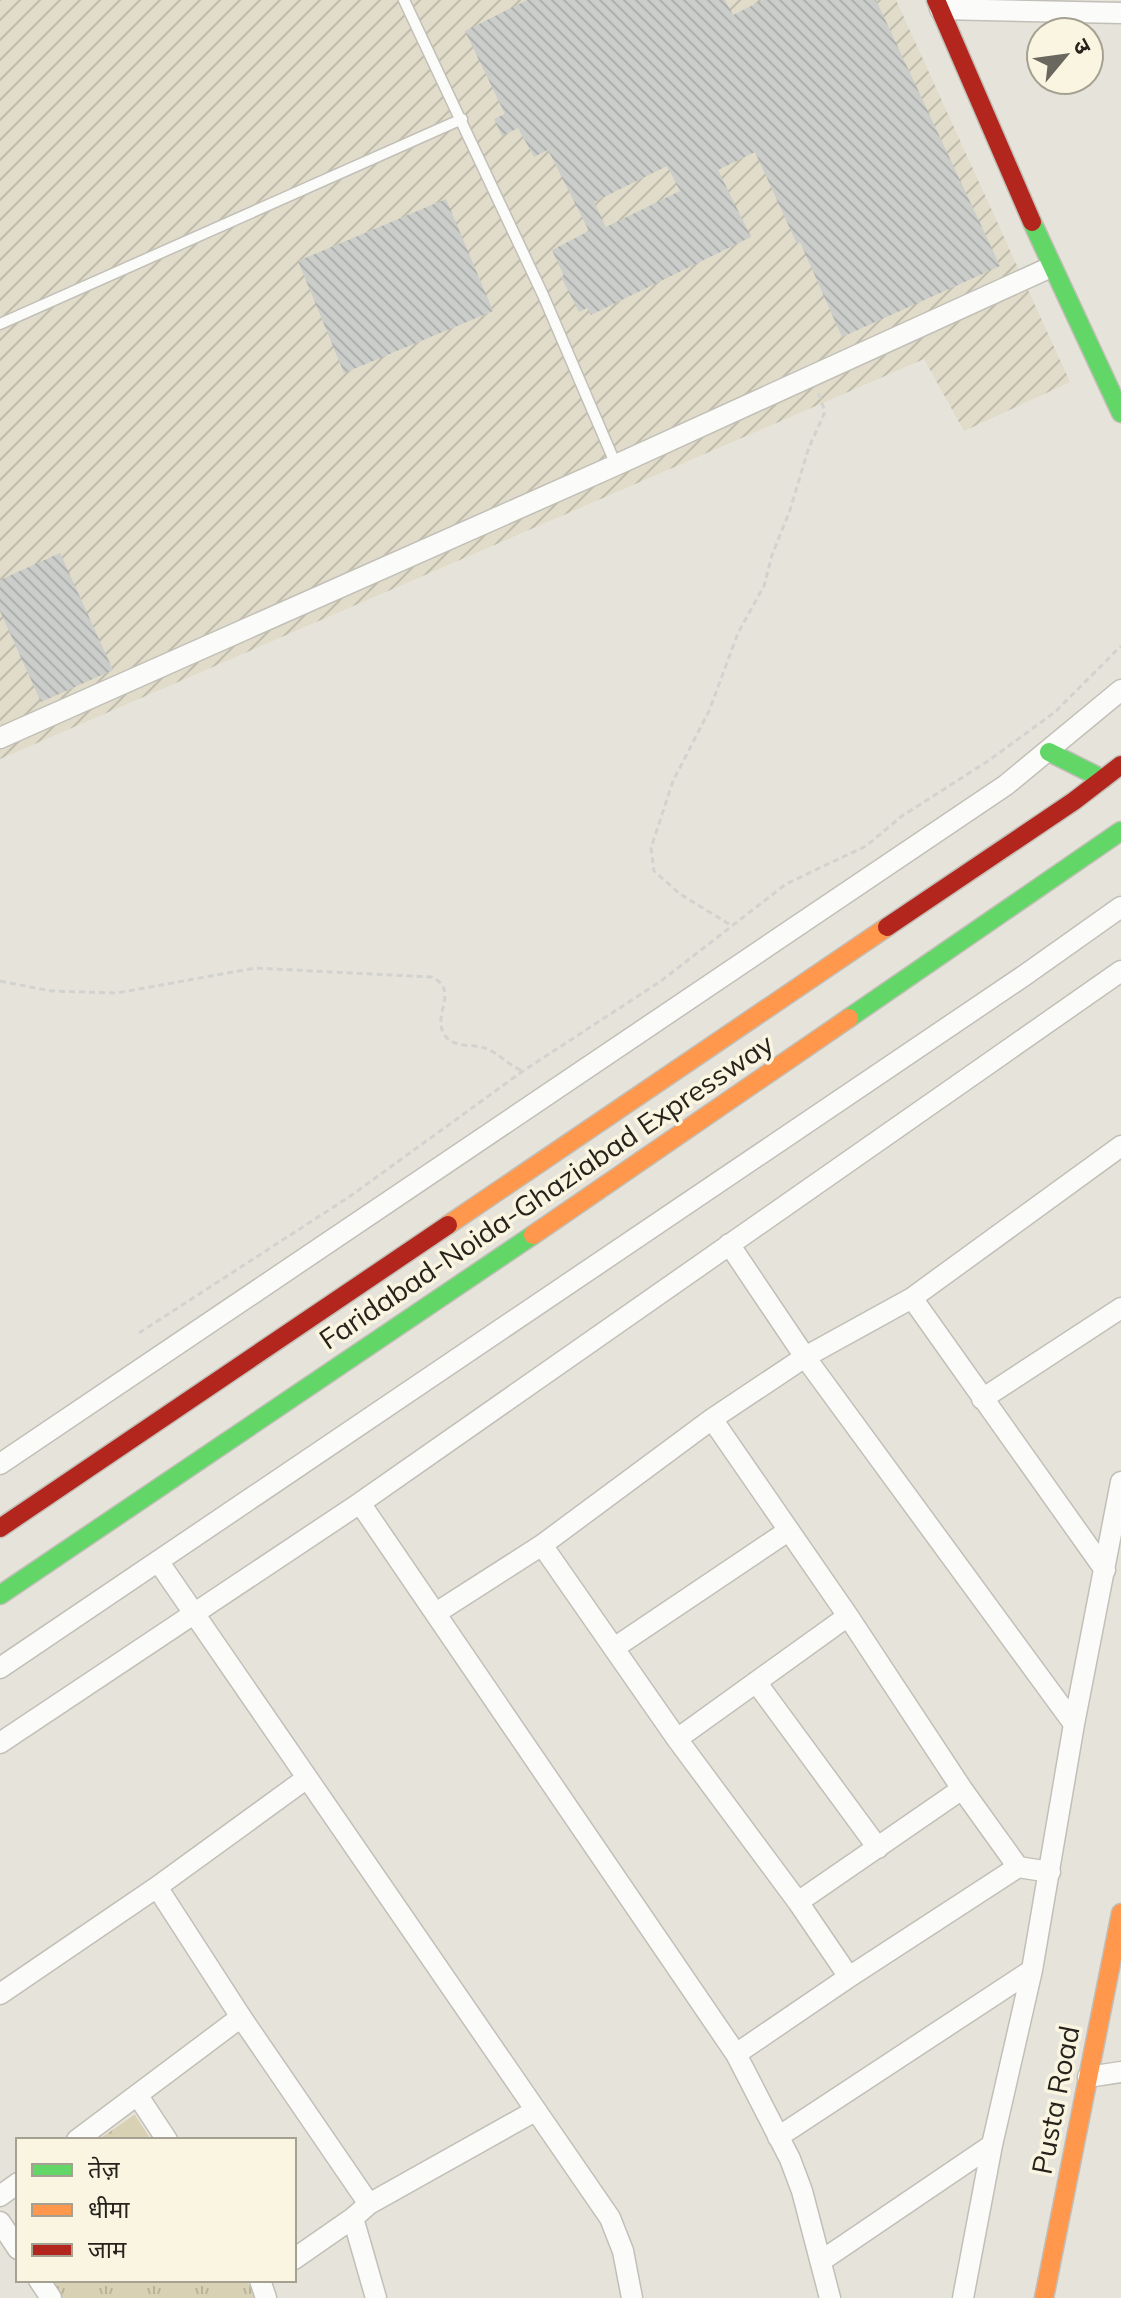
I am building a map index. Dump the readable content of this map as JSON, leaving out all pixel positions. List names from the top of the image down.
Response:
{
  "streets": {
    "main road": ["Faridabad-Noida-Ghaziabad Expressway", "Pusta Road"]
  },
  "legend": ["तेज़", "धीमा", "जाम"],
  "north": "top right"
}
